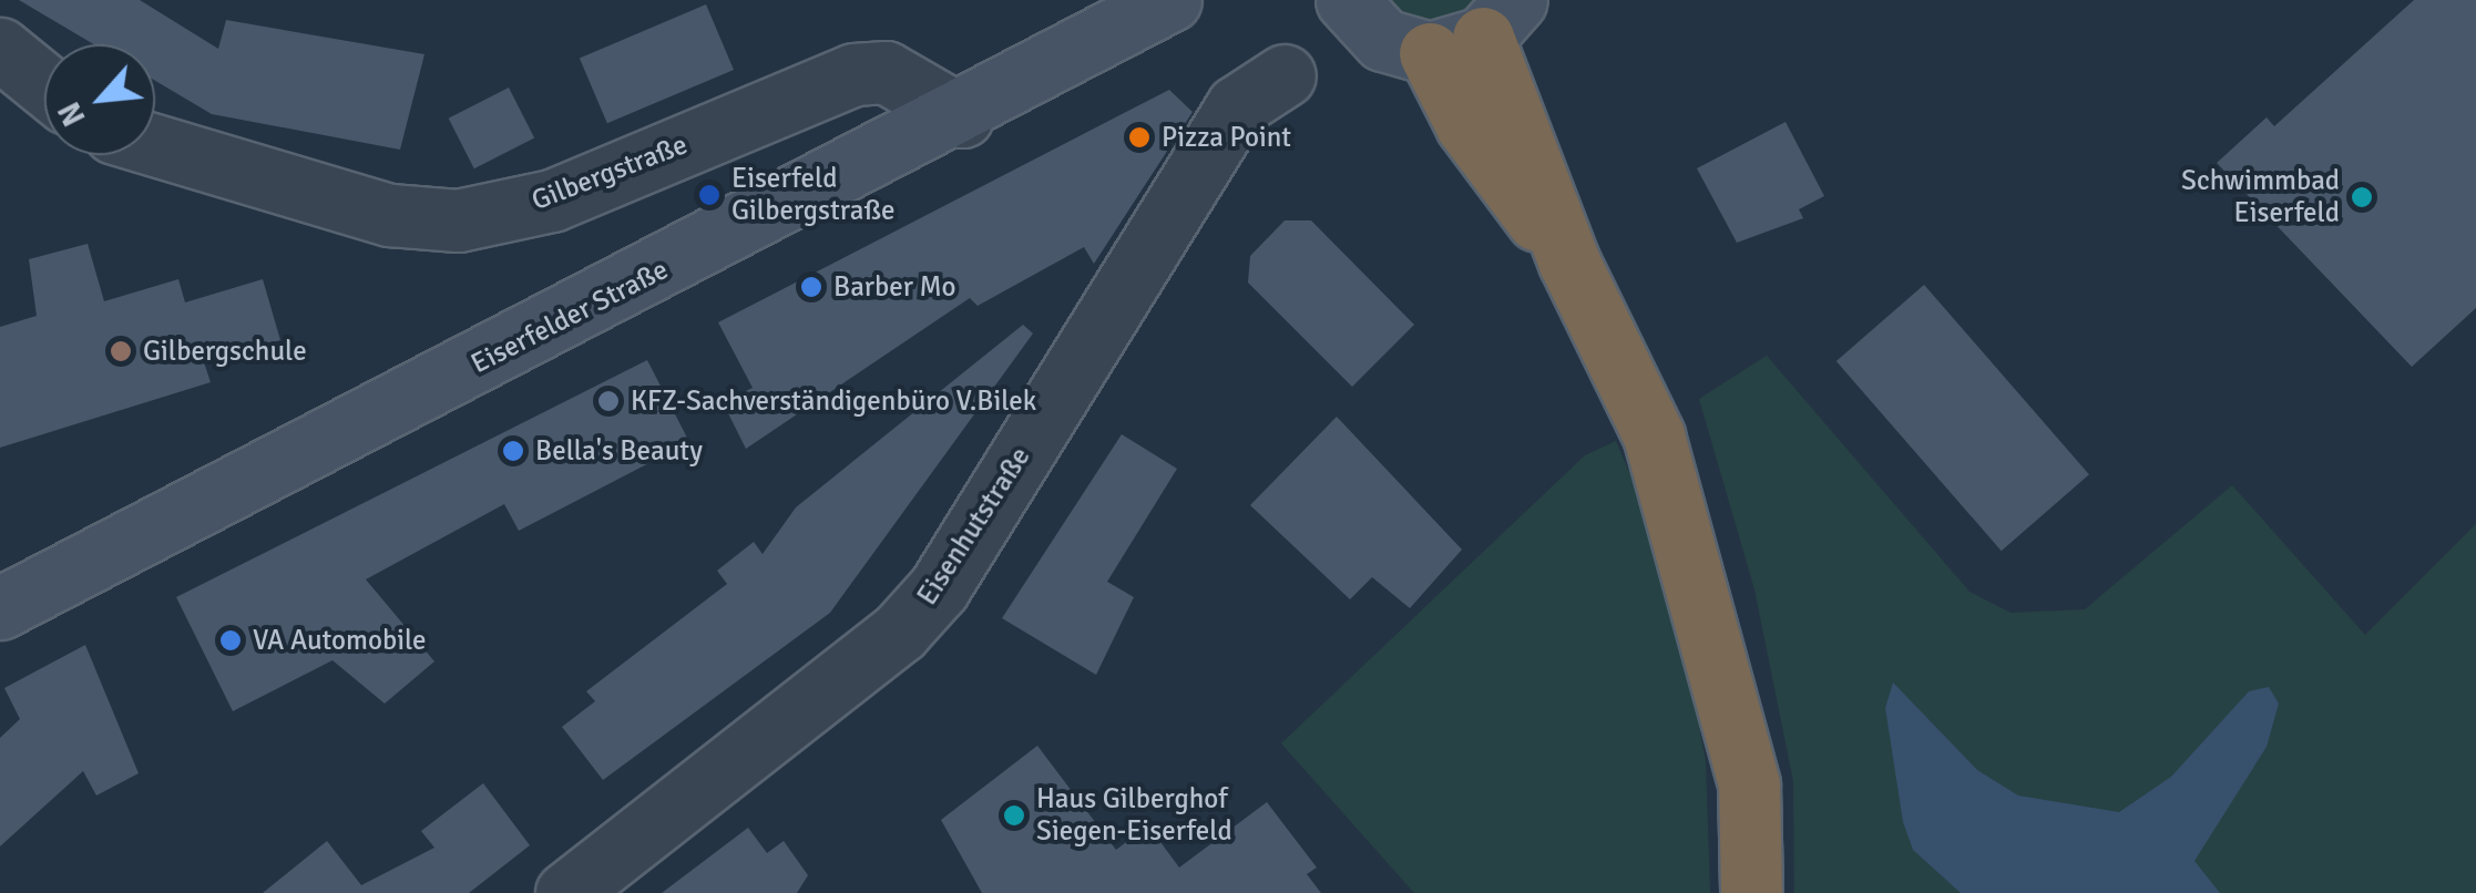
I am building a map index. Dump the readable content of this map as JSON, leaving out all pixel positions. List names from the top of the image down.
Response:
{
  "streets": {
    "main road": ["Eiserfelder Straße"],
    "street": ["Gilbergstraße", "Eisenhutstraße"]
  },
  "crossings": [
    ["Gilbergstraße", "Eiserfelder Straße"]
  ],
  "places": [
    "Pizza Point",
    "Eiserfeld Gilbergstraße",
    "Schwimmbad Eiserfeld",
    "Barber Mo",
    "Gilbergschule",
    "KFZ-Sachverständigenbüro V.Bilek",
    "Bella's Beauty",
    "VA Automobile",
    "Haus Gilberghof Siegen-Eiserfeld"
  ],
  "north": "bottom left"
}
